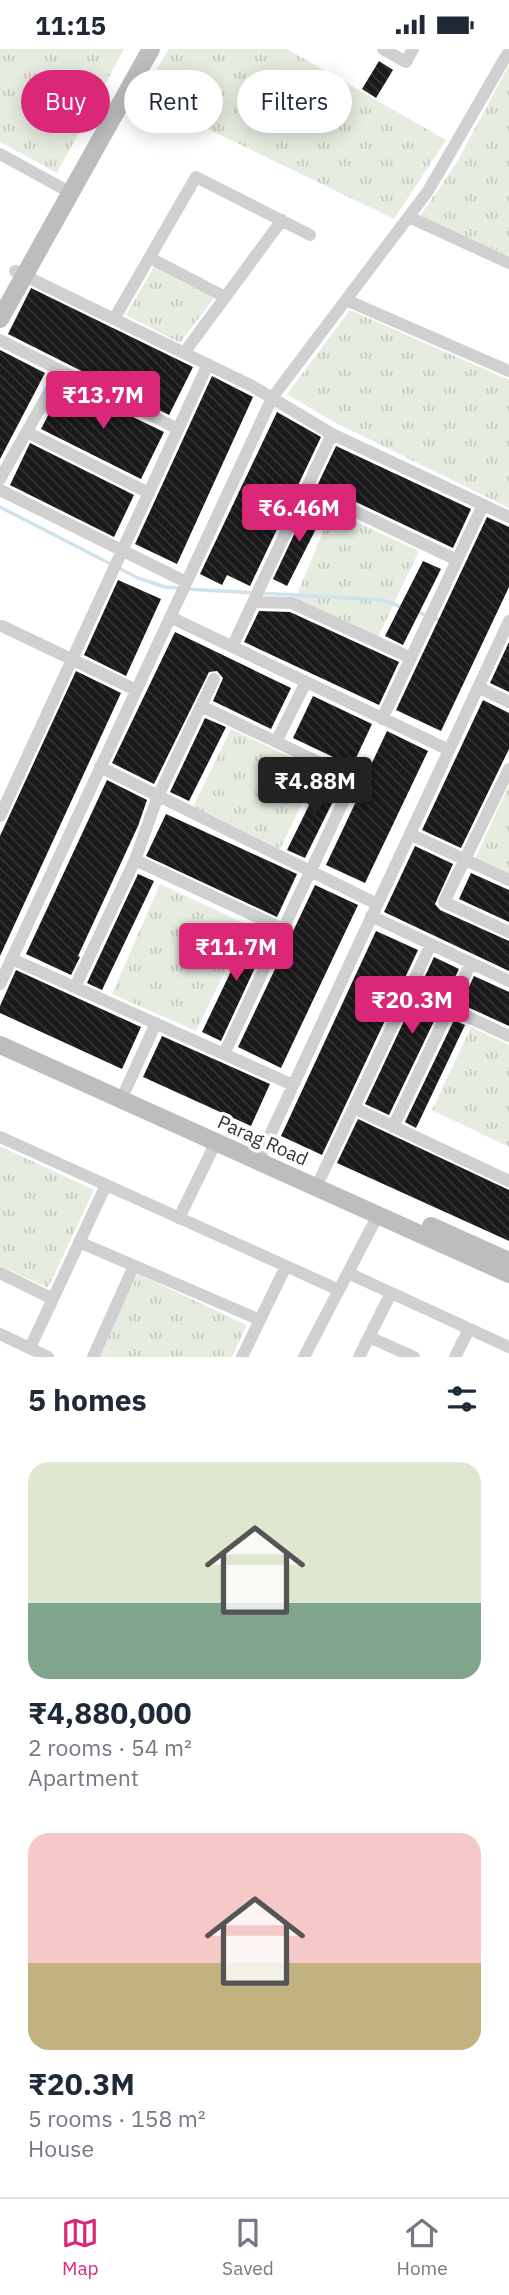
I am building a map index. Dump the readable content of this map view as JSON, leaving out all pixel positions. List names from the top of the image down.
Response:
{
  "streets": {
    "street": ["Parag Road"]
  },
  "page": {
    "status": "11:15",
    "chip": ["Buy", "Rent", "Filters"],
    "price": [
      "₹13.7M",
      "₹6.46M",
      "₹4.88M",
      "₹11.7M",
      "₹20.3M"
    ],
    "heading": "5 homes",
    "list": [
      {
        "name": "₹4,880,000",
        "note": "2 rooms · 54 m² · Apartment"
      },
      {
        "name": "₹20.3M",
        "note": "5 rooms · 158 m² · House"
      }
    ],
    "tabs": ["Map", "Saved", "Home"]
  }
}
